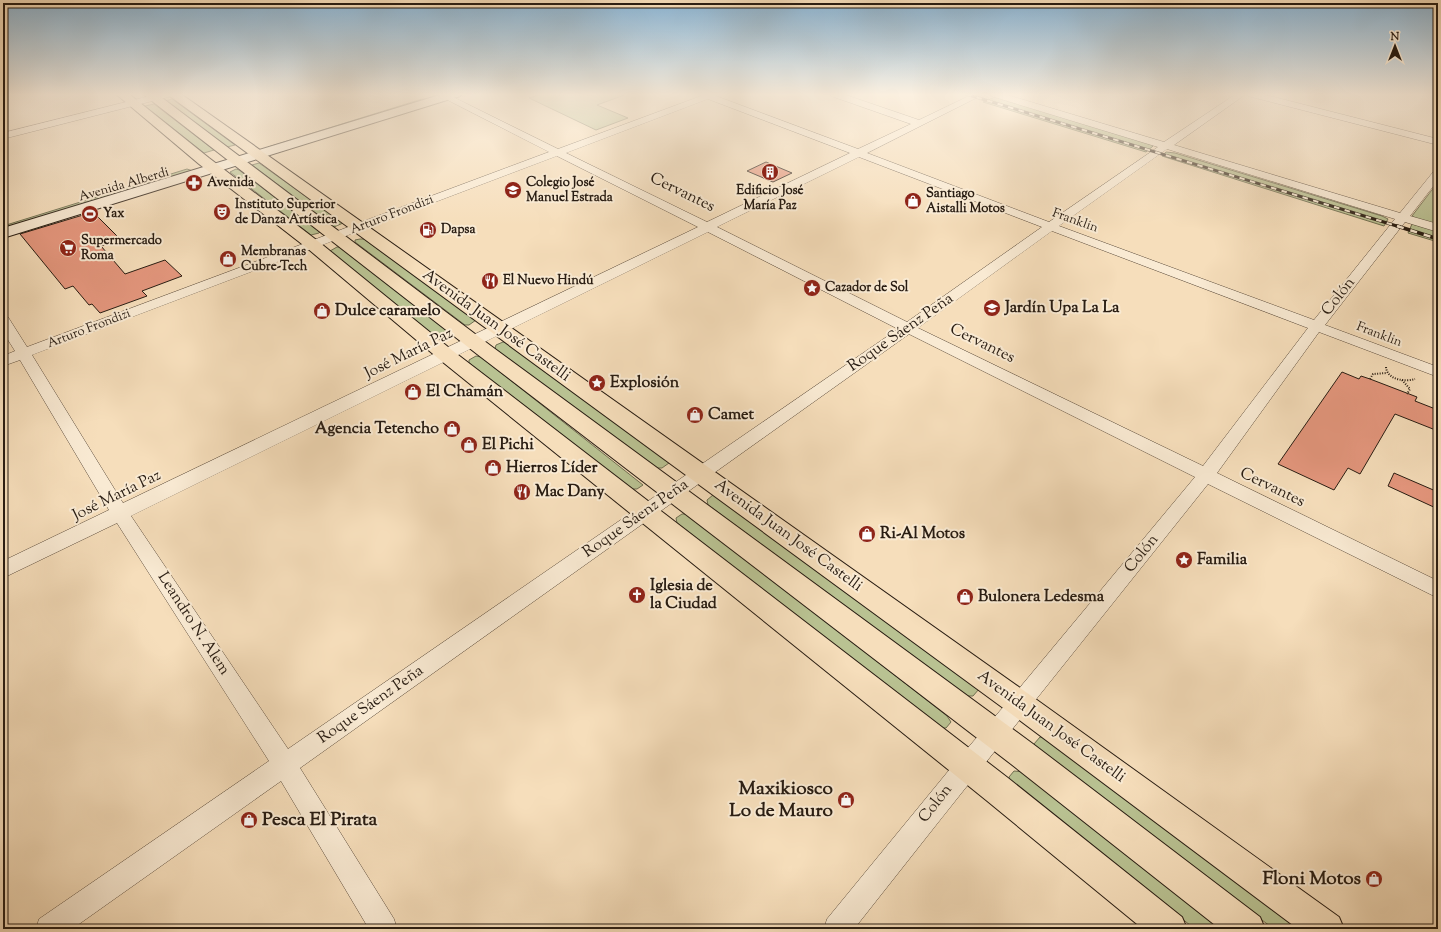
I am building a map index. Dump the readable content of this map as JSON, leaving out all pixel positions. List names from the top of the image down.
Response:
{
  "streets": {
    "main road": ["Avenida Alberdi", "Avenida Juan José Castelli"],
    "street": [
      "Cervantes",
      "Arturo Frondizi",
      "Franklin",
      "Colón",
      "Roque Sáenz Peña",
      "José María Paz",
      "Leandro N. Alem"
    ]
  },
  "crossings": [
    ["Avenida Alberdi", "Avenida Juan José Castelli"],
    ["Cervantes", "Arturo Frondizi"],
    ["Cervantes", "Colón"],
    ["Cervantes", "Roque Sáenz Peña"],
    ["Cervantes", "José María Paz"],
    ["Arturo Frondizi", "Avenida Juan José Castelli"],
    ["Arturo Frondizi", "Leandro N. Alem"],
    ["Franklin", "Colón"],
    ["Franklin", "Roque Sáenz Peña"],
    ["Franklin", "José María Paz"],
    ["Colón", "Avenida Juan José Castelli"],
    ["Avenida Juan José Castelli", "Roque Sáenz Peña"],
    ["Avenida Juan José Castelli", "José María Paz"],
    ["Roque Sáenz Peña", "Leandro N. Alem"],
    ["José María Paz", "Leandro N. Alem"]
  ],
  "places": {
    "building": ["Edificio José María Paz"],
    "pharmacy": ["Avenida"],
    "school or university": ["Colegio José Manuel Estrada", "Jardín Upa La La"],
    "shop": [
      "Santiago Aistalli Motos",
      "Membranas Cubre-Tech",
      "Dulce caramelo",
      "El Chamán",
      "Camet",
      "Agencia Tetencho",
      "El Pichi",
      "Hierros Líder",
      "Ri-Al Motos",
      "Bulonera Ledesma",
      "Maxikiosco Lo de Mauro",
      "Pesca El Pirata",
      "Floni Motos"
    ],
    "theatre": ["Instituto Superior de Danza Artística"],
    "sports": ["Yax"],
    "fuel station": ["Dapsa"],
    "supermarket": ["Supermercado Roma"],
    "restaurant": ["El Nuevo Hindú", "Mac Dany"],
    "place": ["Cazador de Sol", "Explosión", "Familia"],
    "church": ["Iglesia de la Ciudad"]
  },
  "north": "top"
}
